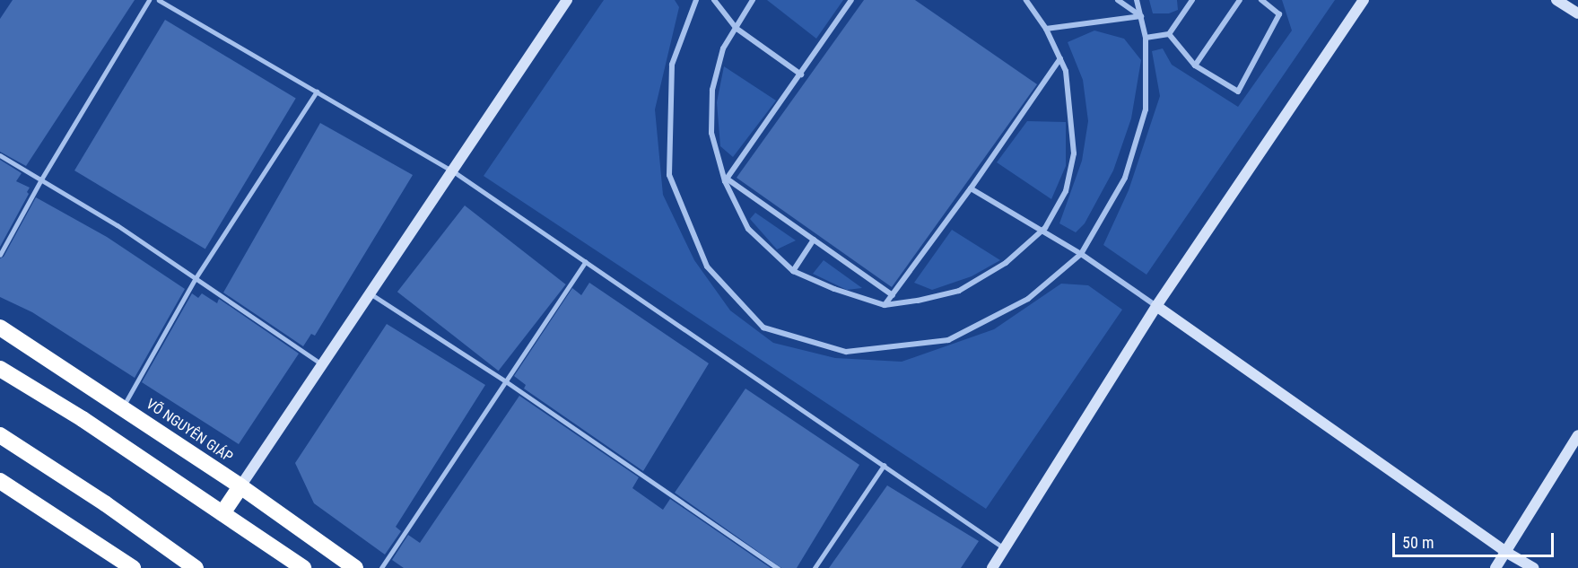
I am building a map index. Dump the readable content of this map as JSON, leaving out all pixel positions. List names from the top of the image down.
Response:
{
  "streets": {
    "highway": ["VÕ NGUYÊN GIÁP"]
  },
  "scale_bar": "50 m"
}
